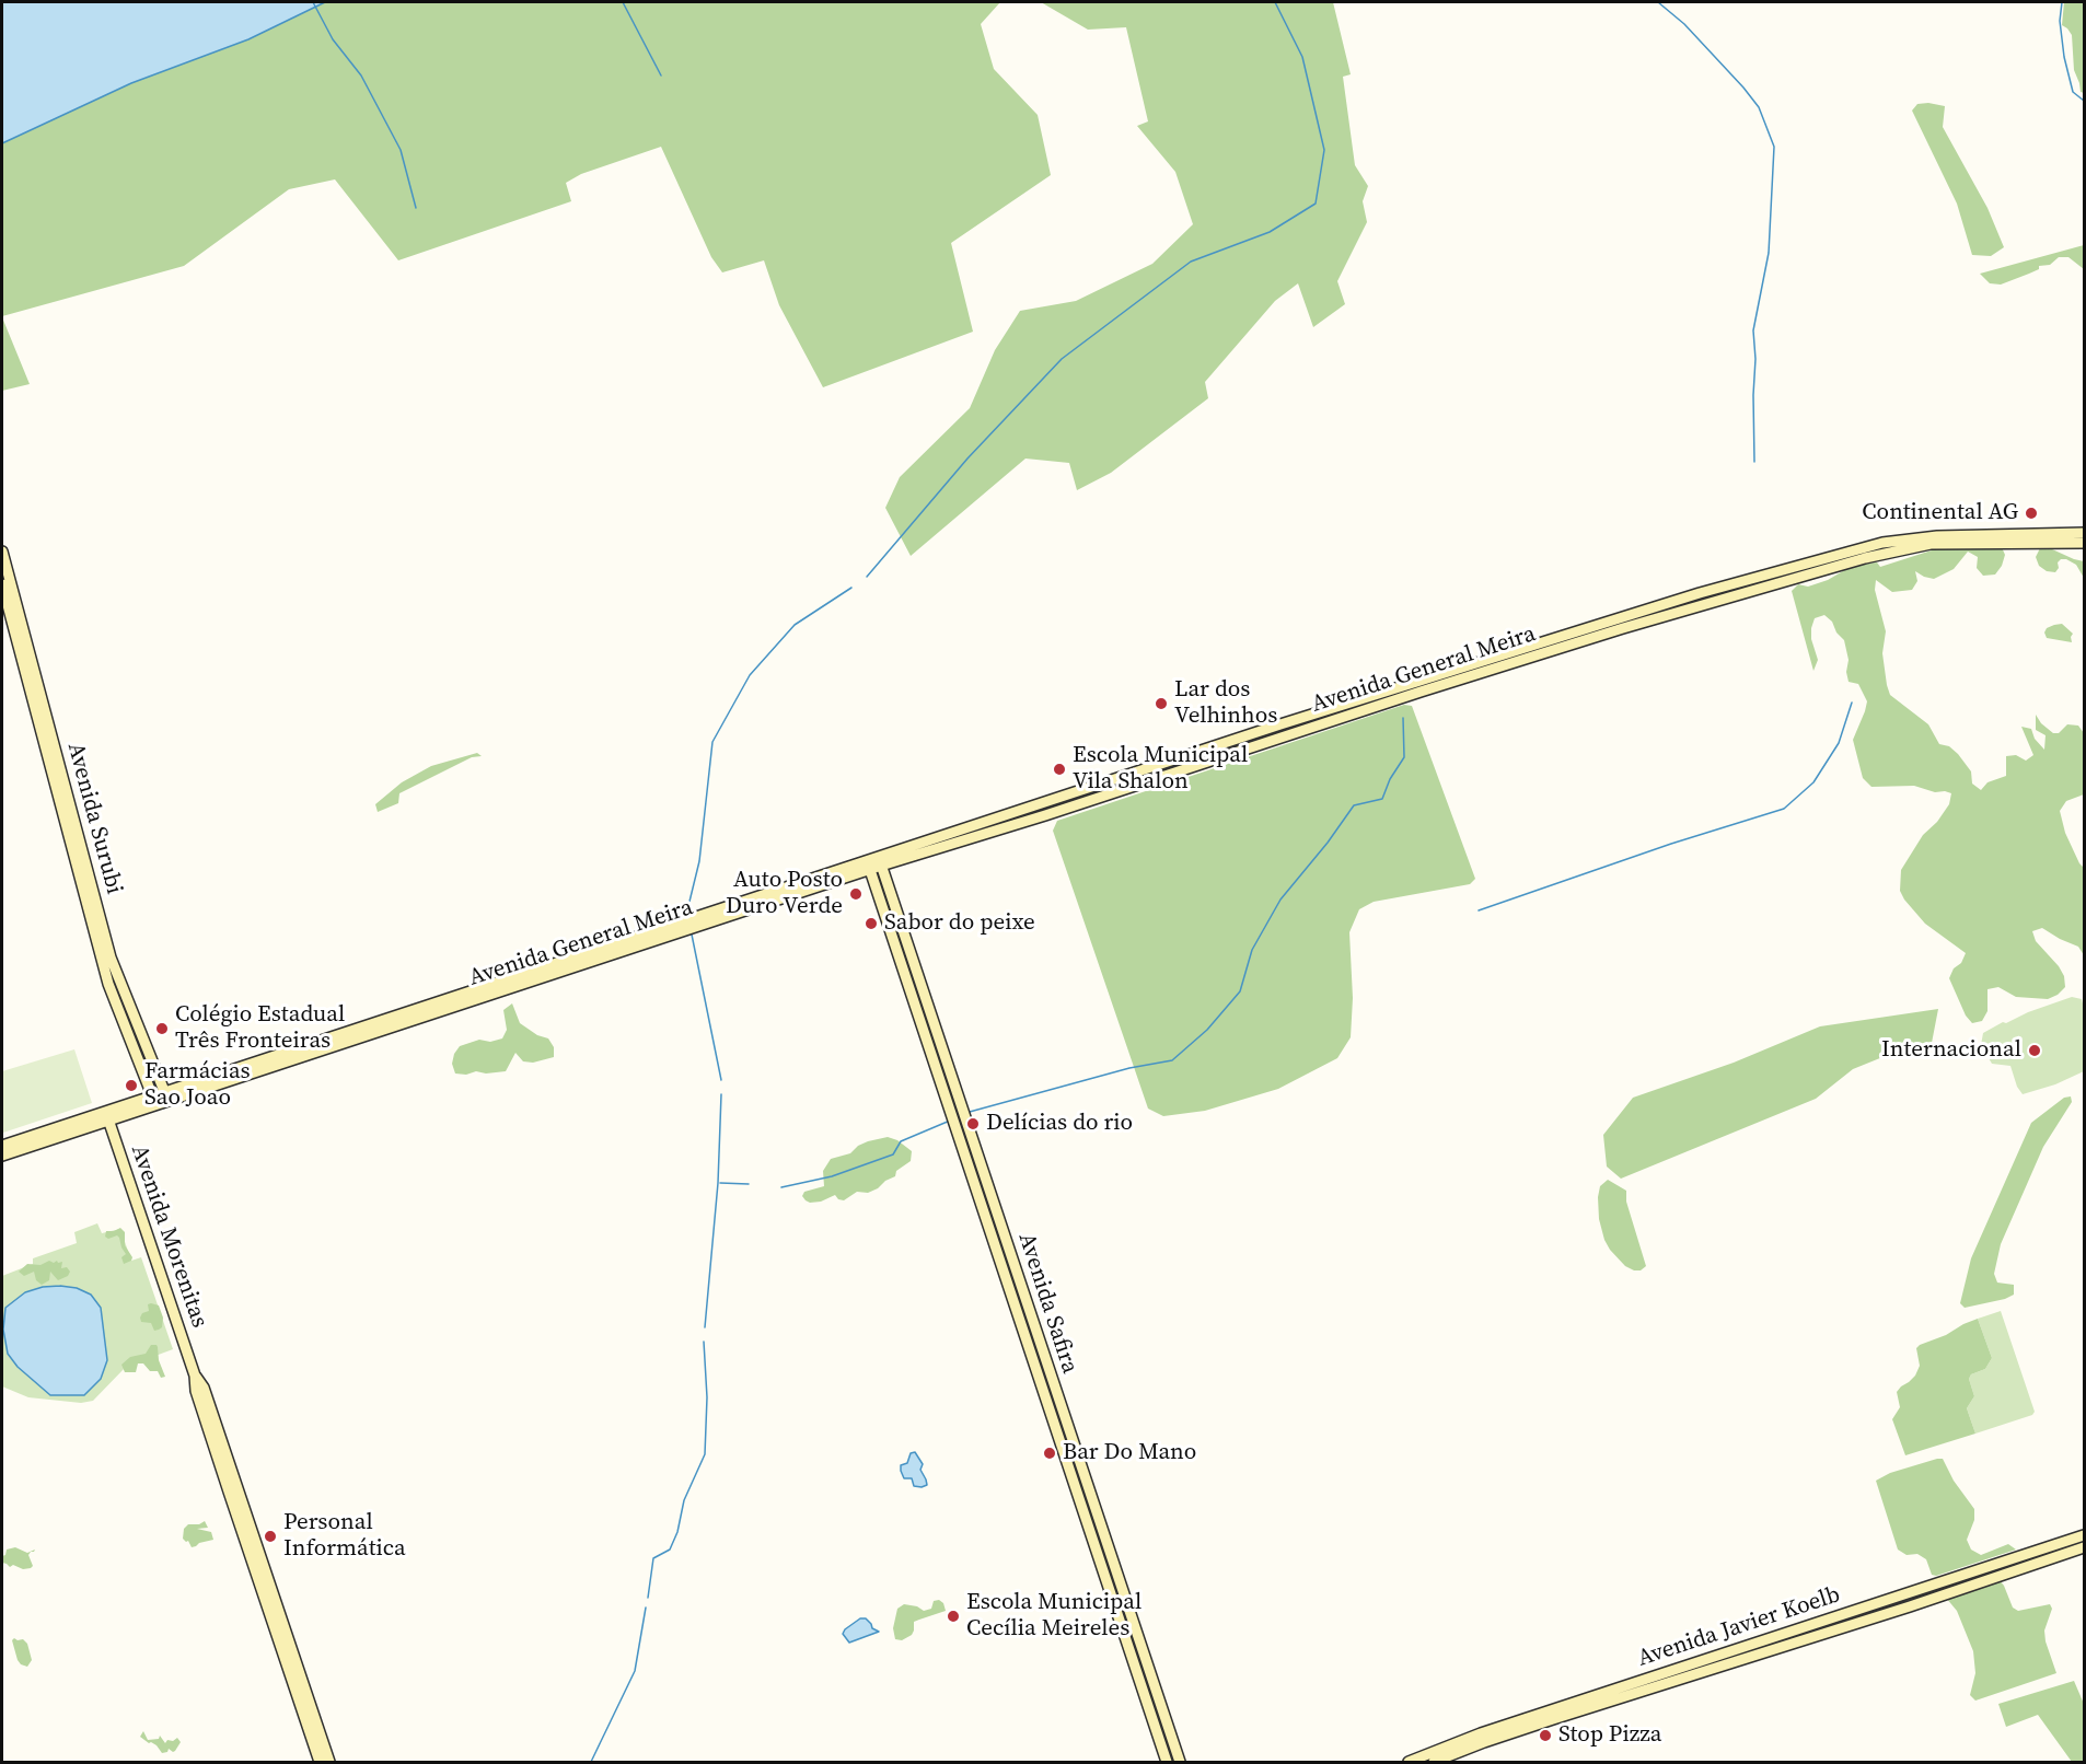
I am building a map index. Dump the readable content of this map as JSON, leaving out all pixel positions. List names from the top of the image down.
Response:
{
  "streets": {
    "main road": [
      "Avenida General Meira",
      "Avenida Surubi",
      "Avenida Morenitas",
      "Avenida Safira",
      "Avenida Javier Koelb"
    ]
  },
  "crossings": [
    ["Avenida General Meira", "Avenida Surubi"],
    ["Avenida General Meira", "Avenida Morenitas"],
    ["Avenida General Meira", "Avenida Safira"]
  ],
  "places": [
    "Continental AG",
    "Lar dos Velhinhos",
    "Escola Municipal Vila Shalon",
    "Auto Posto Duro Verde",
    "Sabor do peixe",
    "Colégio Estadual Três Fronteiras",
    "Internacional",
    "Farmácias Sao Joao",
    "Delícias do rio",
    "Bar Do Mano",
    "Personal Informática",
    "Escola Municipal Cecília Meireles",
    "Stop Pizza"
  ]
}
